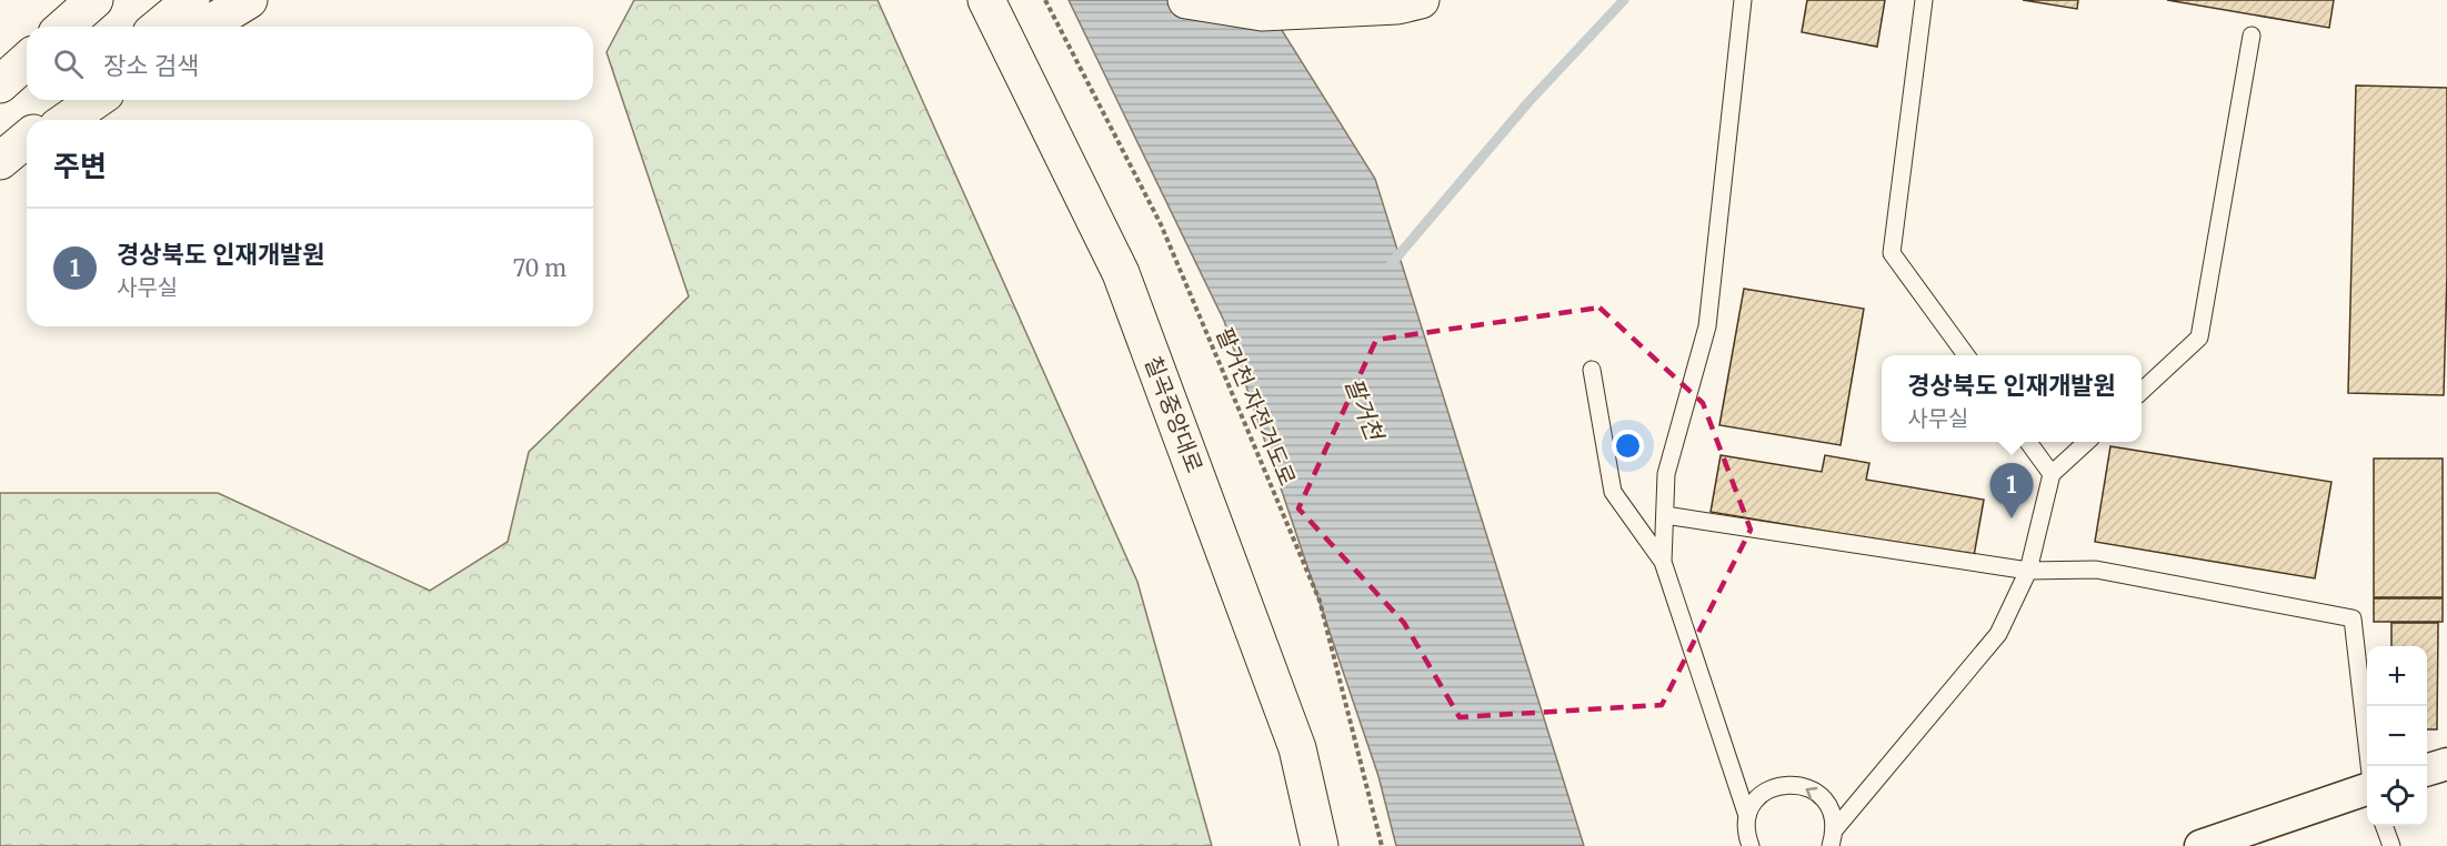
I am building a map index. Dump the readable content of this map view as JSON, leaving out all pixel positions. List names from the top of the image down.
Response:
{
  "streets": {
    "main road": ["칠곡중앙대로"],
    "path": ["팔거천 자전거도로"]
  },
  "water": ["팔거천"],
  "page": {
    "search": "장소 검색",
    "heading": "주변",
    "list": [
      {
        "mark": "1",
        "name": "경상북도 인재개발원",
        "note": "사무실",
        "value": "70 m"
      }
    ],
    "popup": ["경상북도 인재개발원", "사무실"],
    "pins": "1",
    "map_buttons": ["+", "−"]
  }
}
